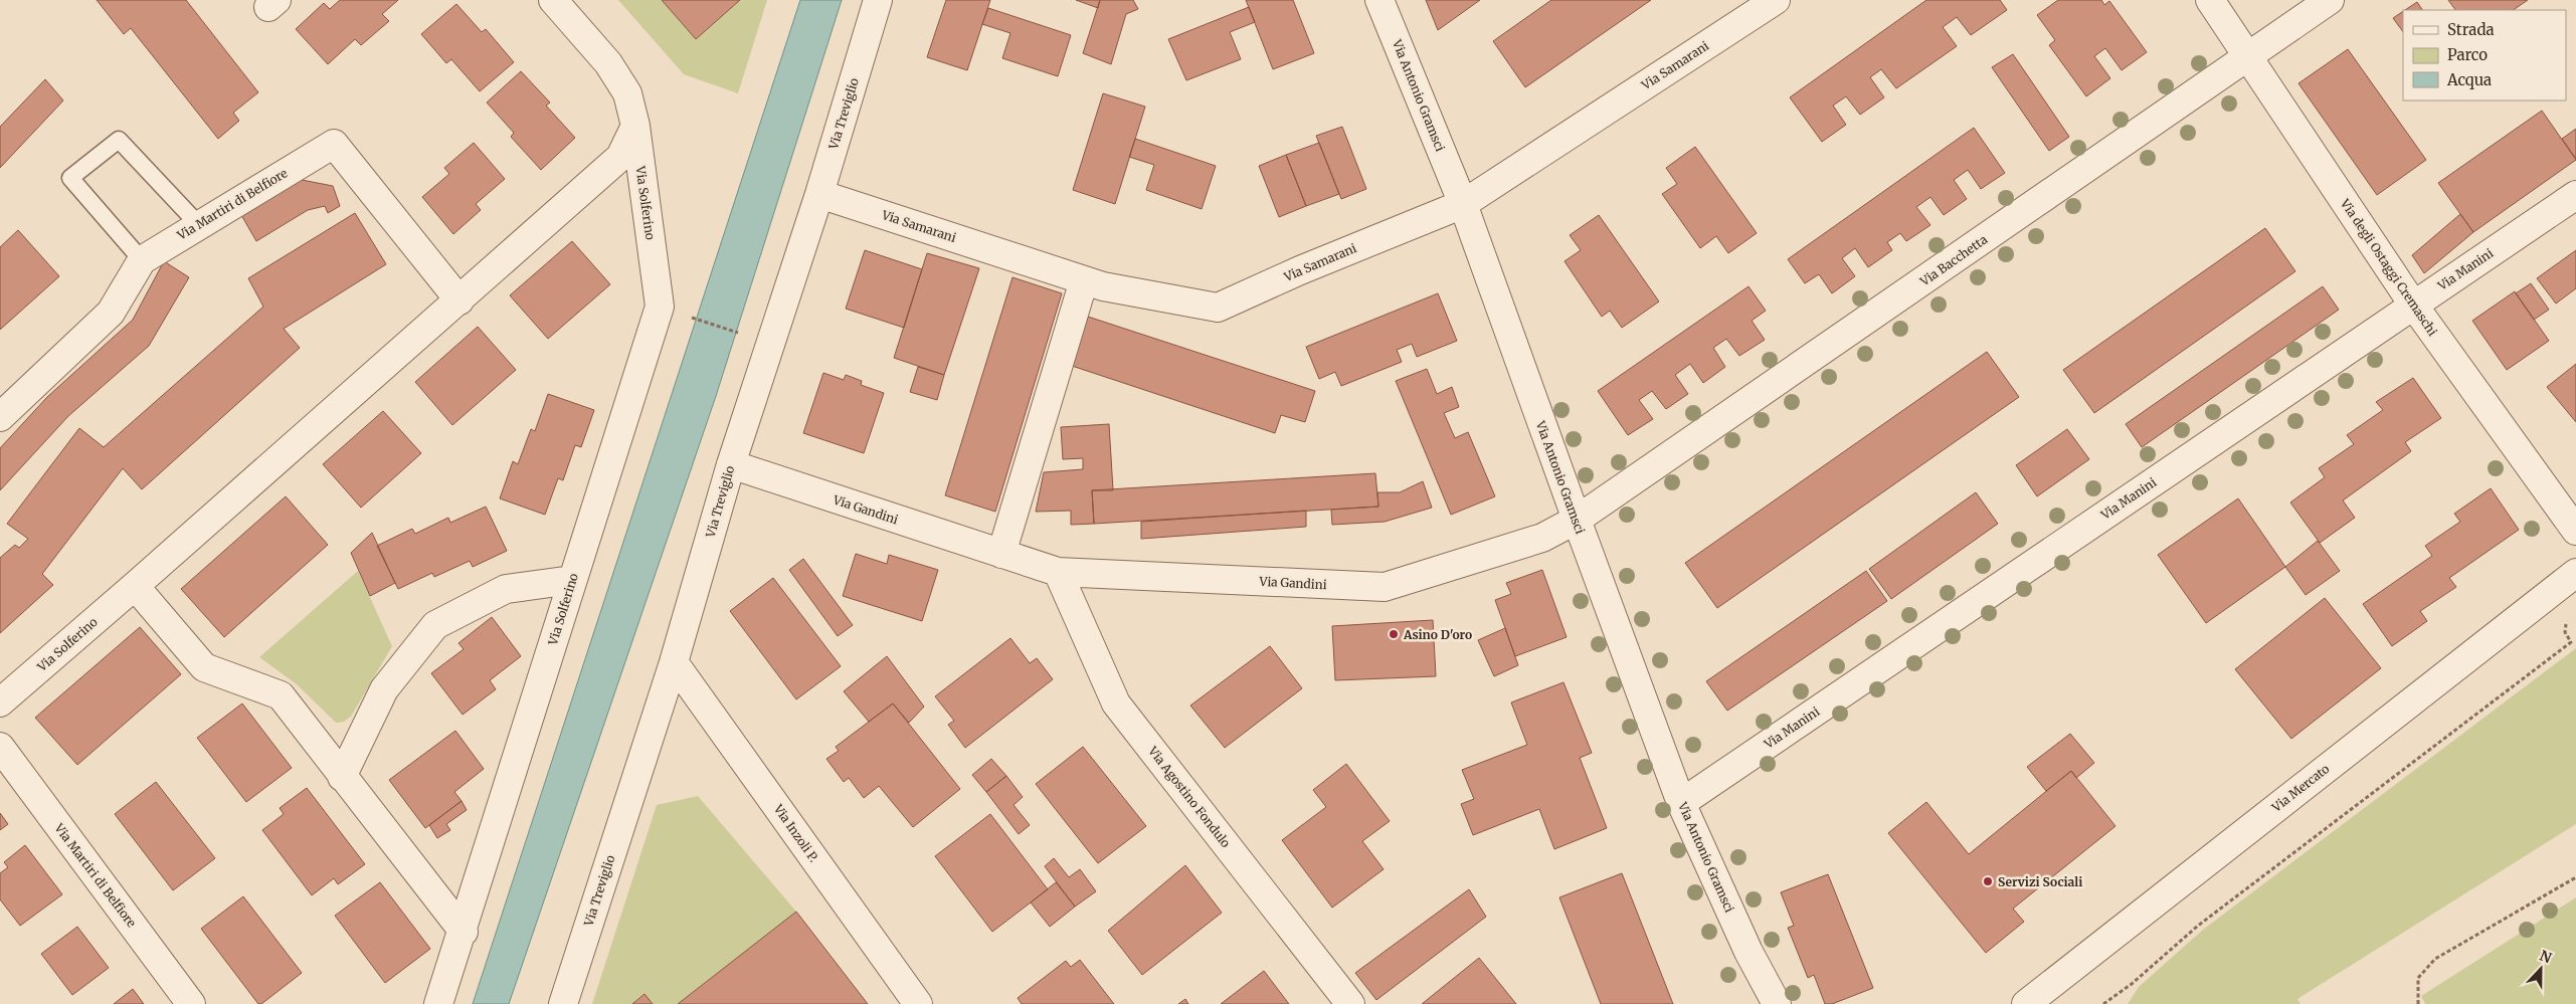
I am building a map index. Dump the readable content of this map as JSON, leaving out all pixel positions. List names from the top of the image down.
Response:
{
  "streets": {
    "street": [
      "Via Samarani",
      "Via Antonio Gramsci",
      "Via Treviglio",
      "Via Solferino",
      "Via Martiri di Belfiore",
      "Via Bacchetta",
      "Via degli Ostaggi Cremaschi",
      "Via Manini",
      "Via Gandini",
      "Via Mercato",
      "Via Agostino Fondulo",
      "Via Inzoli P."
    ]
  },
  "crossings": [
    ["Via Samarani", "Via Antonio Gramsci"],
    ["Via Samarani", "Via Treviglio"],
    ["Via Antonio Gramsci", "Via Bacchetta"],
    ["Via Antonio Gramsci", "Via Manini"],
    ["Via Antonio Gramsci", "Via Gandini"],
    ["Via Treviglio", "Via Gandini"],
    ["Via Treviglio", "Via Inzoli P."],
    ["Via Solferino", "Via Martiri di Belfiore"],
    ["Via Bacchetta", "Via degli Ostaggi Cremaschi"],
    ["Via Bacchetta", "Via Gandini"],
    ["Via degli Ostaggi Cremaschi", "Via Manini"],
    ["Via Gandini", "Via Agostino Fondulo"]
  ],
  "places": ["Asino D'oro", "Servizi Sociali"],
  "legend": ["Strada", "Parco", "Acqua"],
  "north": "top"
}
